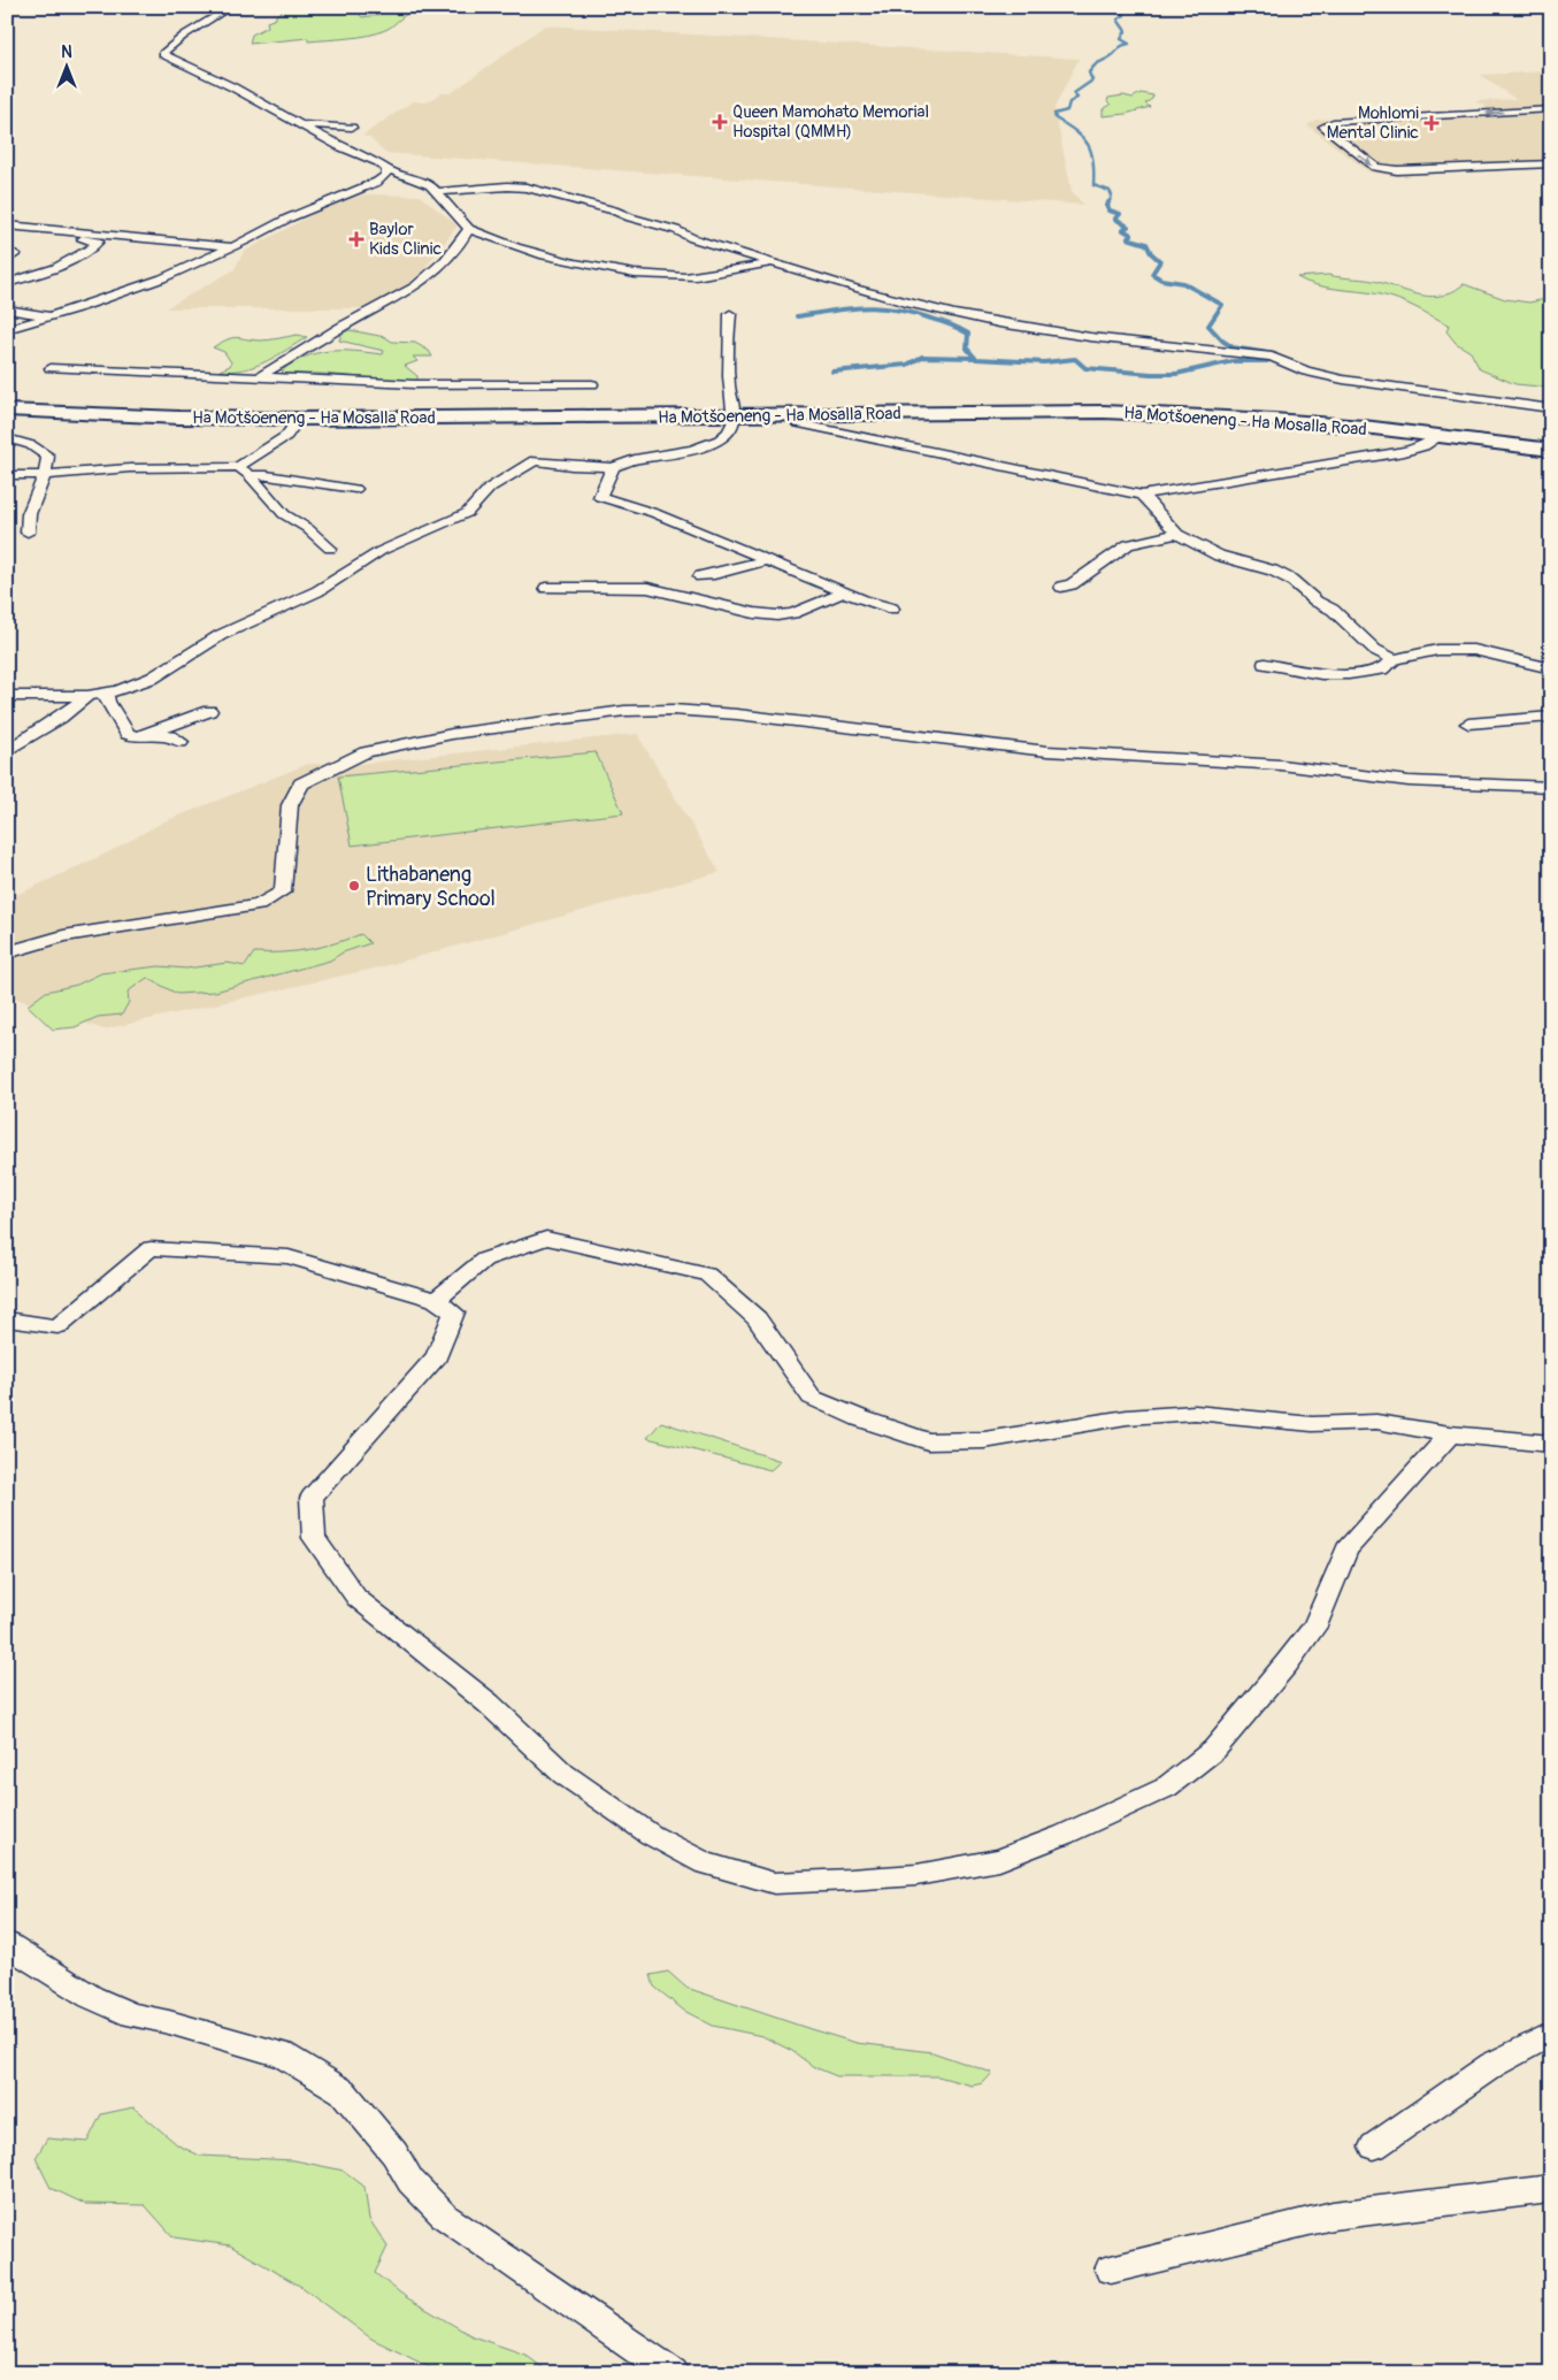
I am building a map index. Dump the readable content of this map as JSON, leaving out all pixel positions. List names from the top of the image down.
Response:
{
  "streets": {
    "main road": ["Ha Motšoeneng - Ha Mosalla Road"]
  },
  "places": {
    "health": ["Queen Mamohato Memorial Hospital (QMMH)", "Mohlomi Mental Clinic", "Baylor Kids Clinic"],
    "other": ["Lithabaneng Primary School"]
  },
  "north": "top"
}
